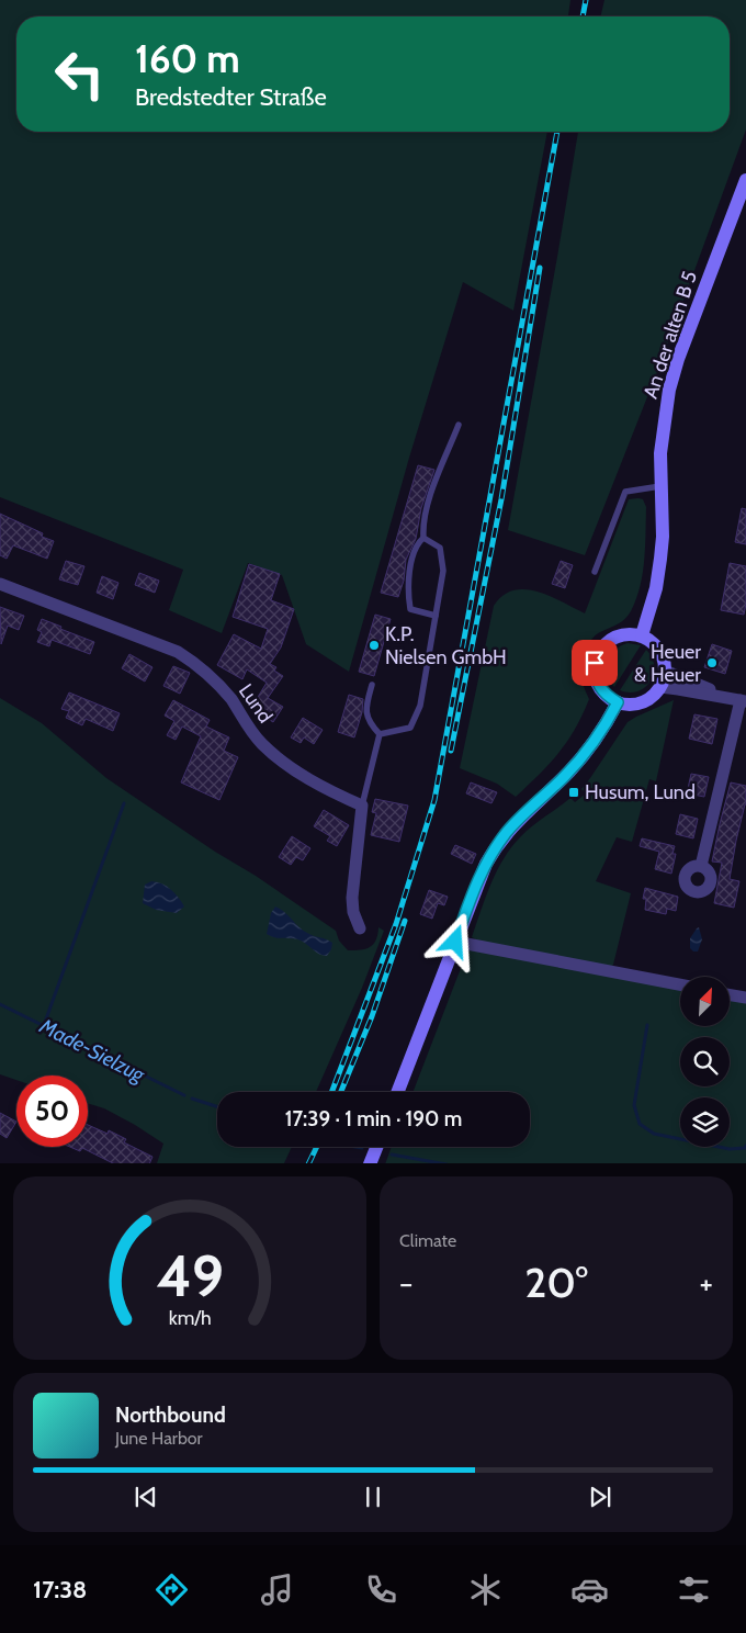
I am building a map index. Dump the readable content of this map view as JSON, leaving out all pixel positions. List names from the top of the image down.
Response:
{
  "streets": {
    "main road": ["An der alten B 5"],
    "street": ["Lund"]
  },
  "water": ["Made-Sielzug"],
  "places": {
    "other": ["K.P. Nielsen GmbH", "Heuer & Heuer"],
    "transit": ["Husum, Lund"]
  },
  "north": "top right",
  "page": {
    "turn": ["160 m", "Bredstedter Straße"],
    "limit": "50",
    "trip": "17:39 · 1 min · 190 m",
    "tile": "Climate",
    "heat": ["−", "20°", "+"],
    "song": ["Northbound", "June Harbor"],
    "tabs": "17:38",
    "gauge": ["49", "km/h"]
  }
}
